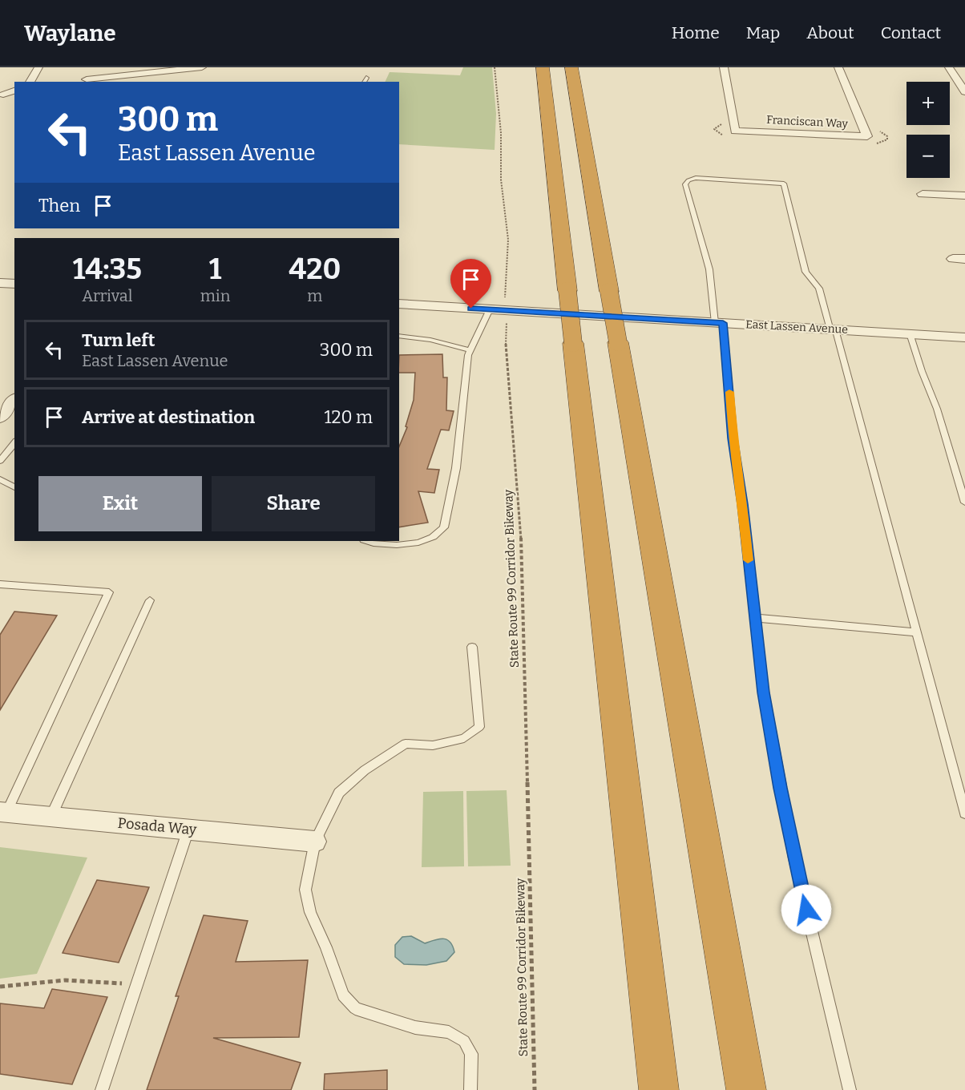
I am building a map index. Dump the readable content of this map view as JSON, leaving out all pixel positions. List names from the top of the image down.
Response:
{
  "streets": {
    "street": ["Franciscan Way", "East Lassen Avenue", "Posada Way"],
    "path": ["State Route 99 Corridor Bikeway"]
  },
  "crossings": [
    ["East Lassen Avenue", "State Route 99 Corridor Bikeway"]
  ],
  "page": {
    "header": "Waylane",
    "nav": [
      "Home",
      "Map",
      "About",
      "Contact"
    ],
    "map_buttons": ["+", "−"],
    "turn": ["300 m", "East Lassen Avenue"],
    "then": "Then",
    "eta": [
      "14:35",
      "Arrival",
      "1",
      "min",
      "420",
      "m"
    ],
    "list": [
      {
        "name": "Turn left",
        "note": "East Lassen Avenue",
        "value": "300 m"
      },
      {
        "name": "Arrive at destination",
        "value": "120 m"
      }
    ],
    "buttons": ["Exit", "Share"]
  }
}
